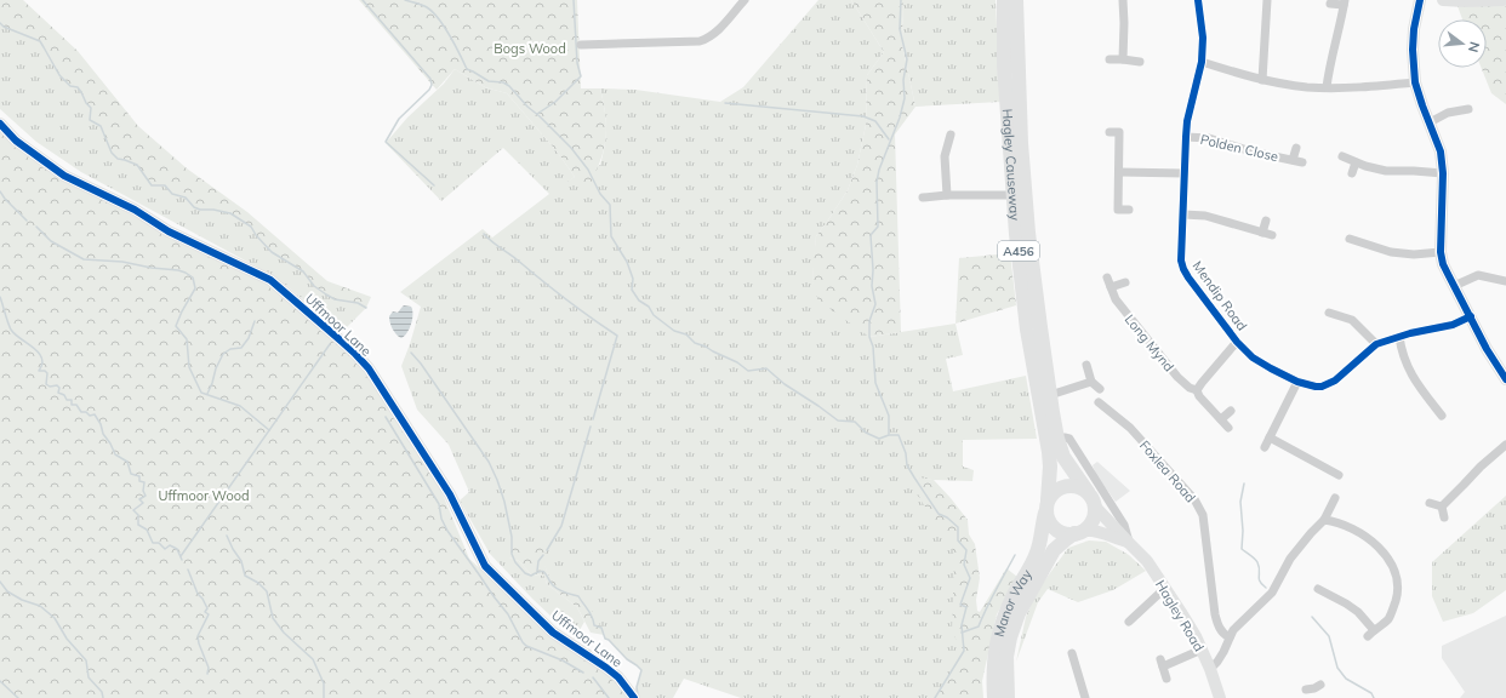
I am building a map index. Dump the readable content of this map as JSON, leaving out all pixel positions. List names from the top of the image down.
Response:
{
  "streets": {
    "highway": ["Hagley Causeway", "A456", "Manor Way"],
    "street": [
      "Polden Close",
      "Mendip Road",
      "Uffmoor Lane",
      "Long Mynd",
      "Foxlea Road",
      "Hagley Road"
    ]
  },
  "crossings": [
    ["Polden Close", "Mendip Road"],
    ["Hagley Causeway", "A456"],
    ["Hagley Causeway", "Manor Way"],
    ["Hagley Causeway", "Hagley Road"],
    ["A456", "Manor Way"],
    ["A456", "Hagley Road"],
    ["Manor Way", "Hagley Road"]
  ],
  "parks": ["Bogs Wood", "Uffmoor Wood"],
  "north": "right"
}
